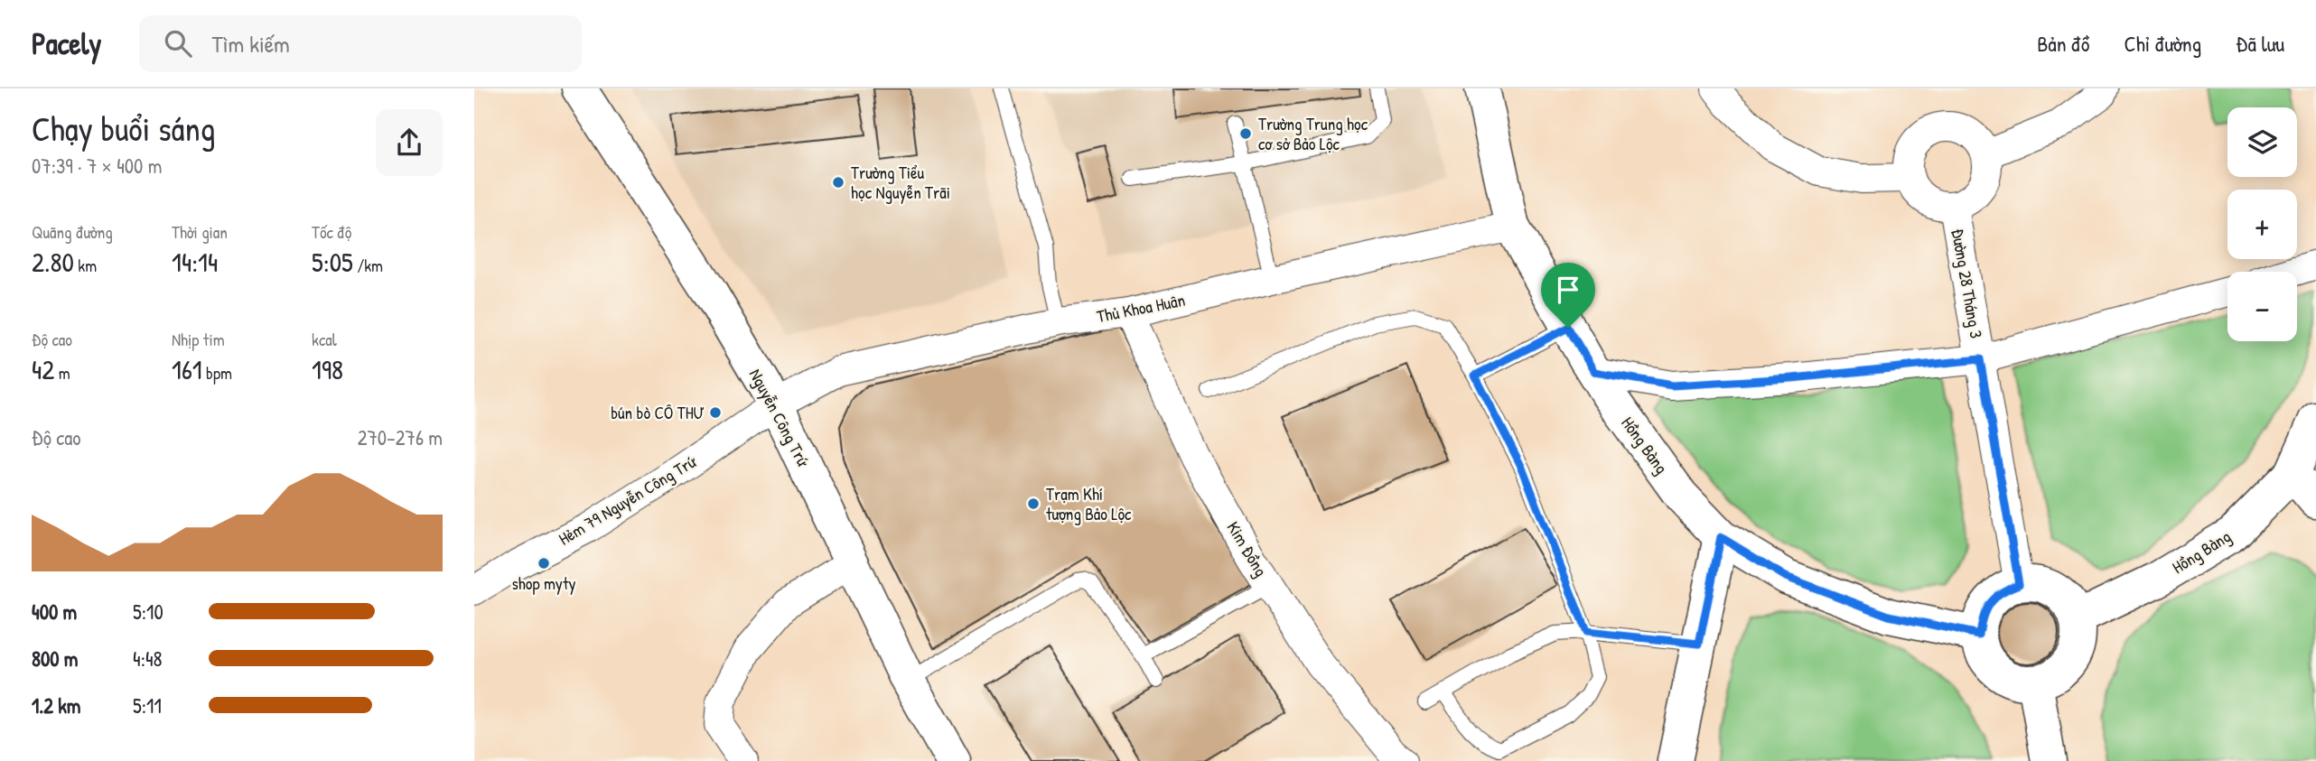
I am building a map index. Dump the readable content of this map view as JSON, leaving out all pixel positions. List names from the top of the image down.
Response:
{
  "streets": {
    "street": [
      "Đường 28 Tháng 3",
      "Thủ Khoa Huân",
      "Nguyễn Công Trứ",
      "Hồng Bàng",
      "Hẻm 79 Nguyễn Công Trứ",
      "Kim Đồng"
    ]
  },
  "crossings": [
    ["Đường 28 Tháng 3", "Hồng Bàng"],
    ["Thủ Khoa Huân", "Nguyễn Công Trứ"],
    ["Thủ Khoa Huân", "Hồng Bàng"],
    ["Thủ Khoa Huân", "Hẻm 79 Nguyễn Công Trứ"],
    ["Thủ Khoa Huân", "Kim Đồng"],
    ["Nguyễn Công Trứ", "Hẻm 79 Nguyễn Công Trứ"]
  ],
  "places": [
    "Trường Trung học cơ sở Bảo Lộc",
    "Trường Tiểu học Nguyễn Trãi",
    "bún bò CÔ THƯ",
    "Trạm Khí tượng Bảo Lộc",
    "shop myty"
  ],
  "page": {
    "header": "Pacely",
    "search": "Tìm kiếm",
    "nav": ["Bản đồ", "Chỉ đường", "Đã lưu"],
    "heading": ["Chạy buổi sáng", "07:39 · 7 × 400 m"],
    "map_buttons": ["+", "−"],
    "stats": [
      ["Quãng đường", "2.80 km"],
      ["Thời gian", "14:14"],
      ["Tốc độ", "5:05 /km"],
      ["Độ cao", "42 m"],
      ["Nhịp tim", "161 bpm"],
      ["kcal", "198"]
    ],
    "chart": ["Độ cao", "270–276 m"],
    "list": [
      {
        "name": "400 m",
        "note": "5:10"
      },
      {
        "name": "800 m",
        "note": "4:48"
      },
      {
        "name": "1.2 km",
        "note": "5:11"
      }
    ]
  }
}
